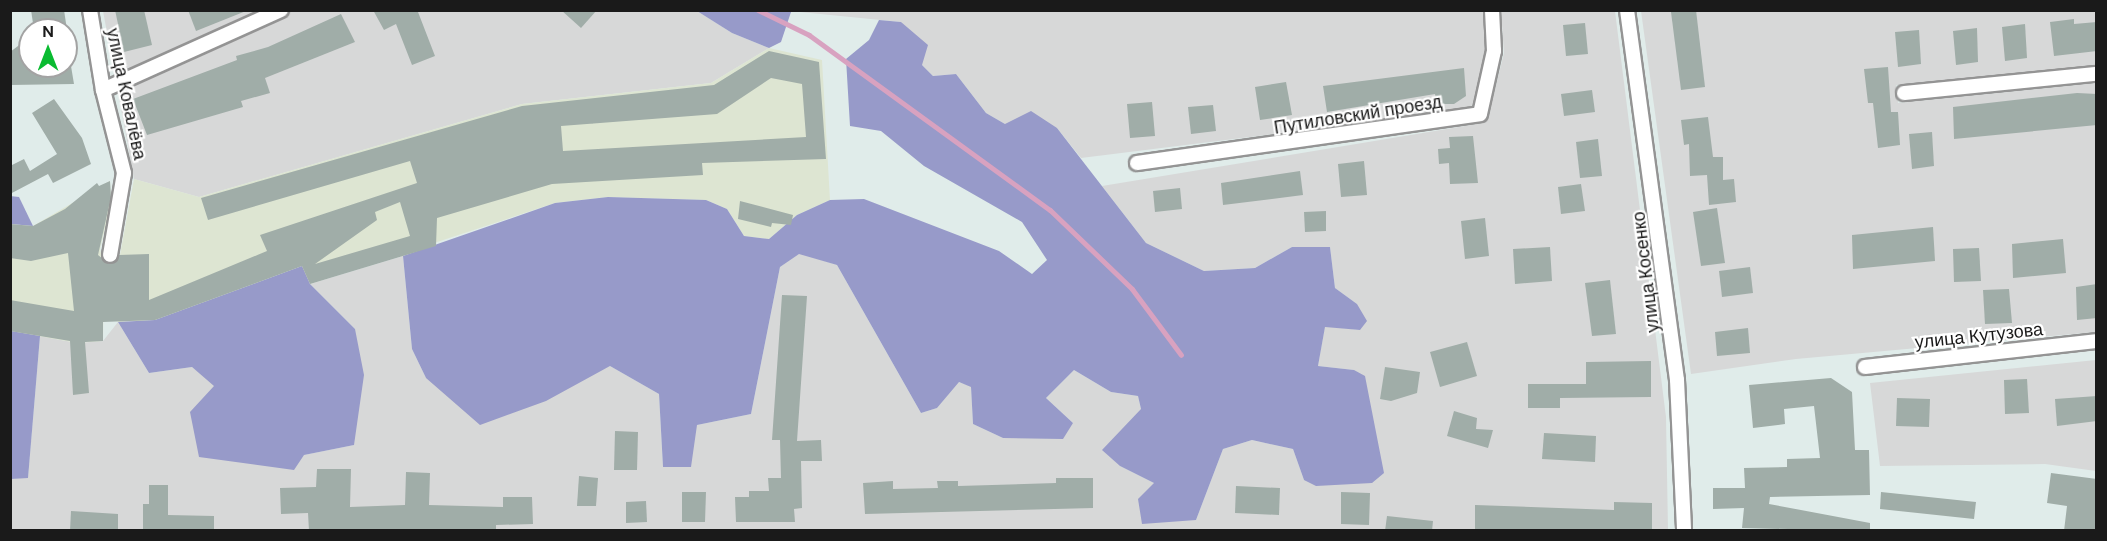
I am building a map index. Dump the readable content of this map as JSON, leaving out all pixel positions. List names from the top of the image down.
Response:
{
  "streets": {
    "street": [
      "улица Ковалёва",
      "Путиловский проезд",
      "улица Косенко",
      "улица Кутузова"
    ]
  },
  "north": "top"
}
